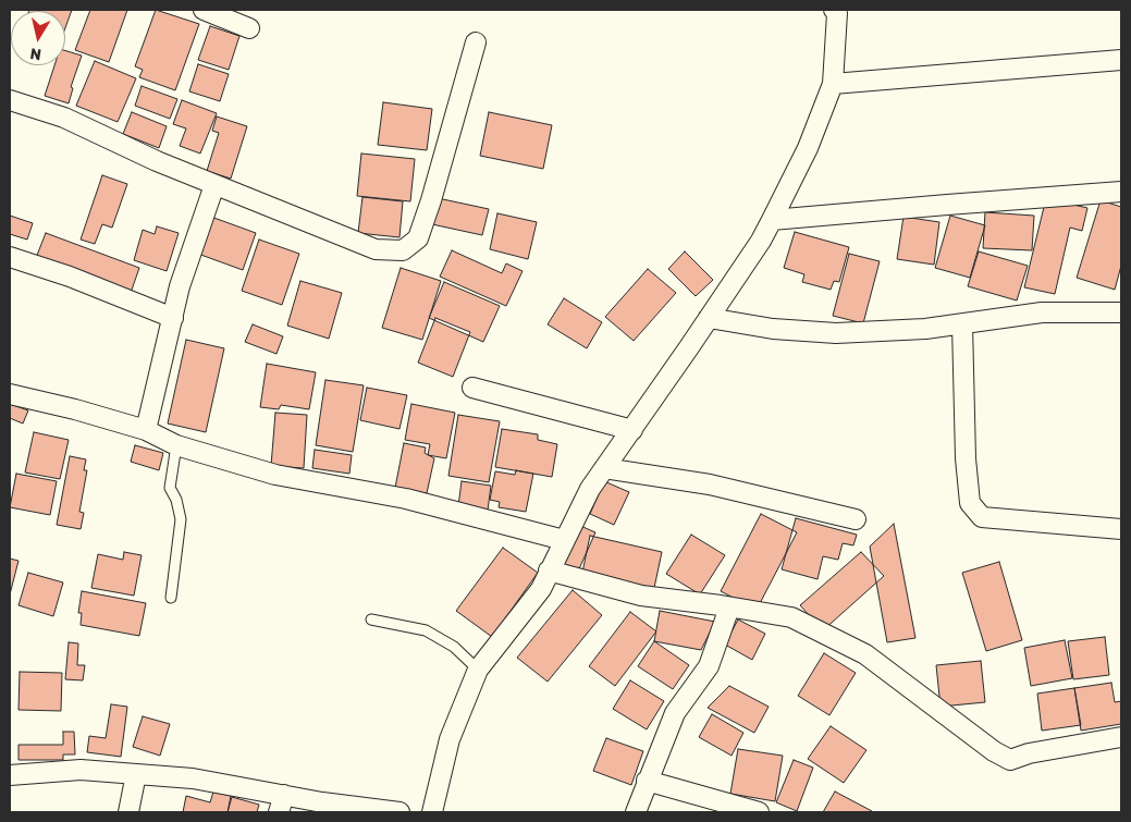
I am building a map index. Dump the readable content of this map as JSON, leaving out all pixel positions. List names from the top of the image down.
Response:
{
  "north": "bottom"
}
